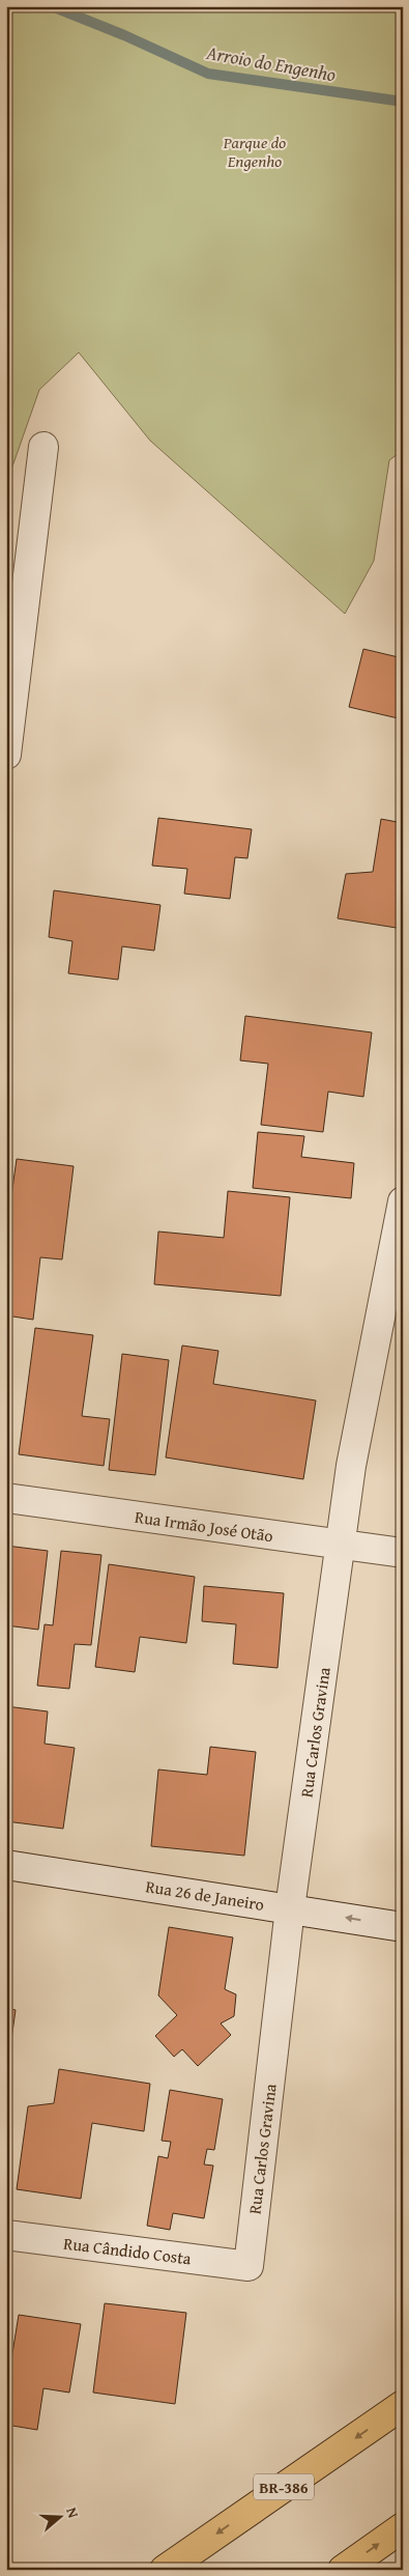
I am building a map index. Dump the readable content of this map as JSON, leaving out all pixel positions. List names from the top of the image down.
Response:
{
  "streets": {
    "highway": ["BR-386"],
    "street": [
      "Rua Irmão José Otão",
      "Rua Carlos Gravina",
      "Rua 26 de Janeiro",
      "Rua Cândido Costa"
    ]
  },
  "crossings": [
    ["Rua Irmão José Otão", "Rua Carlos Gravina"],
    ["Rua Carlos Gravina", "Rua 26 de Janeiro"],
    ["Rua Carlos Gravina", "Rua Cândido Costa"]
  ],
  "water": ["Arroio do Engenho"],
  "parks": ["Parque do Engenho"],
  "north": "right"
}
